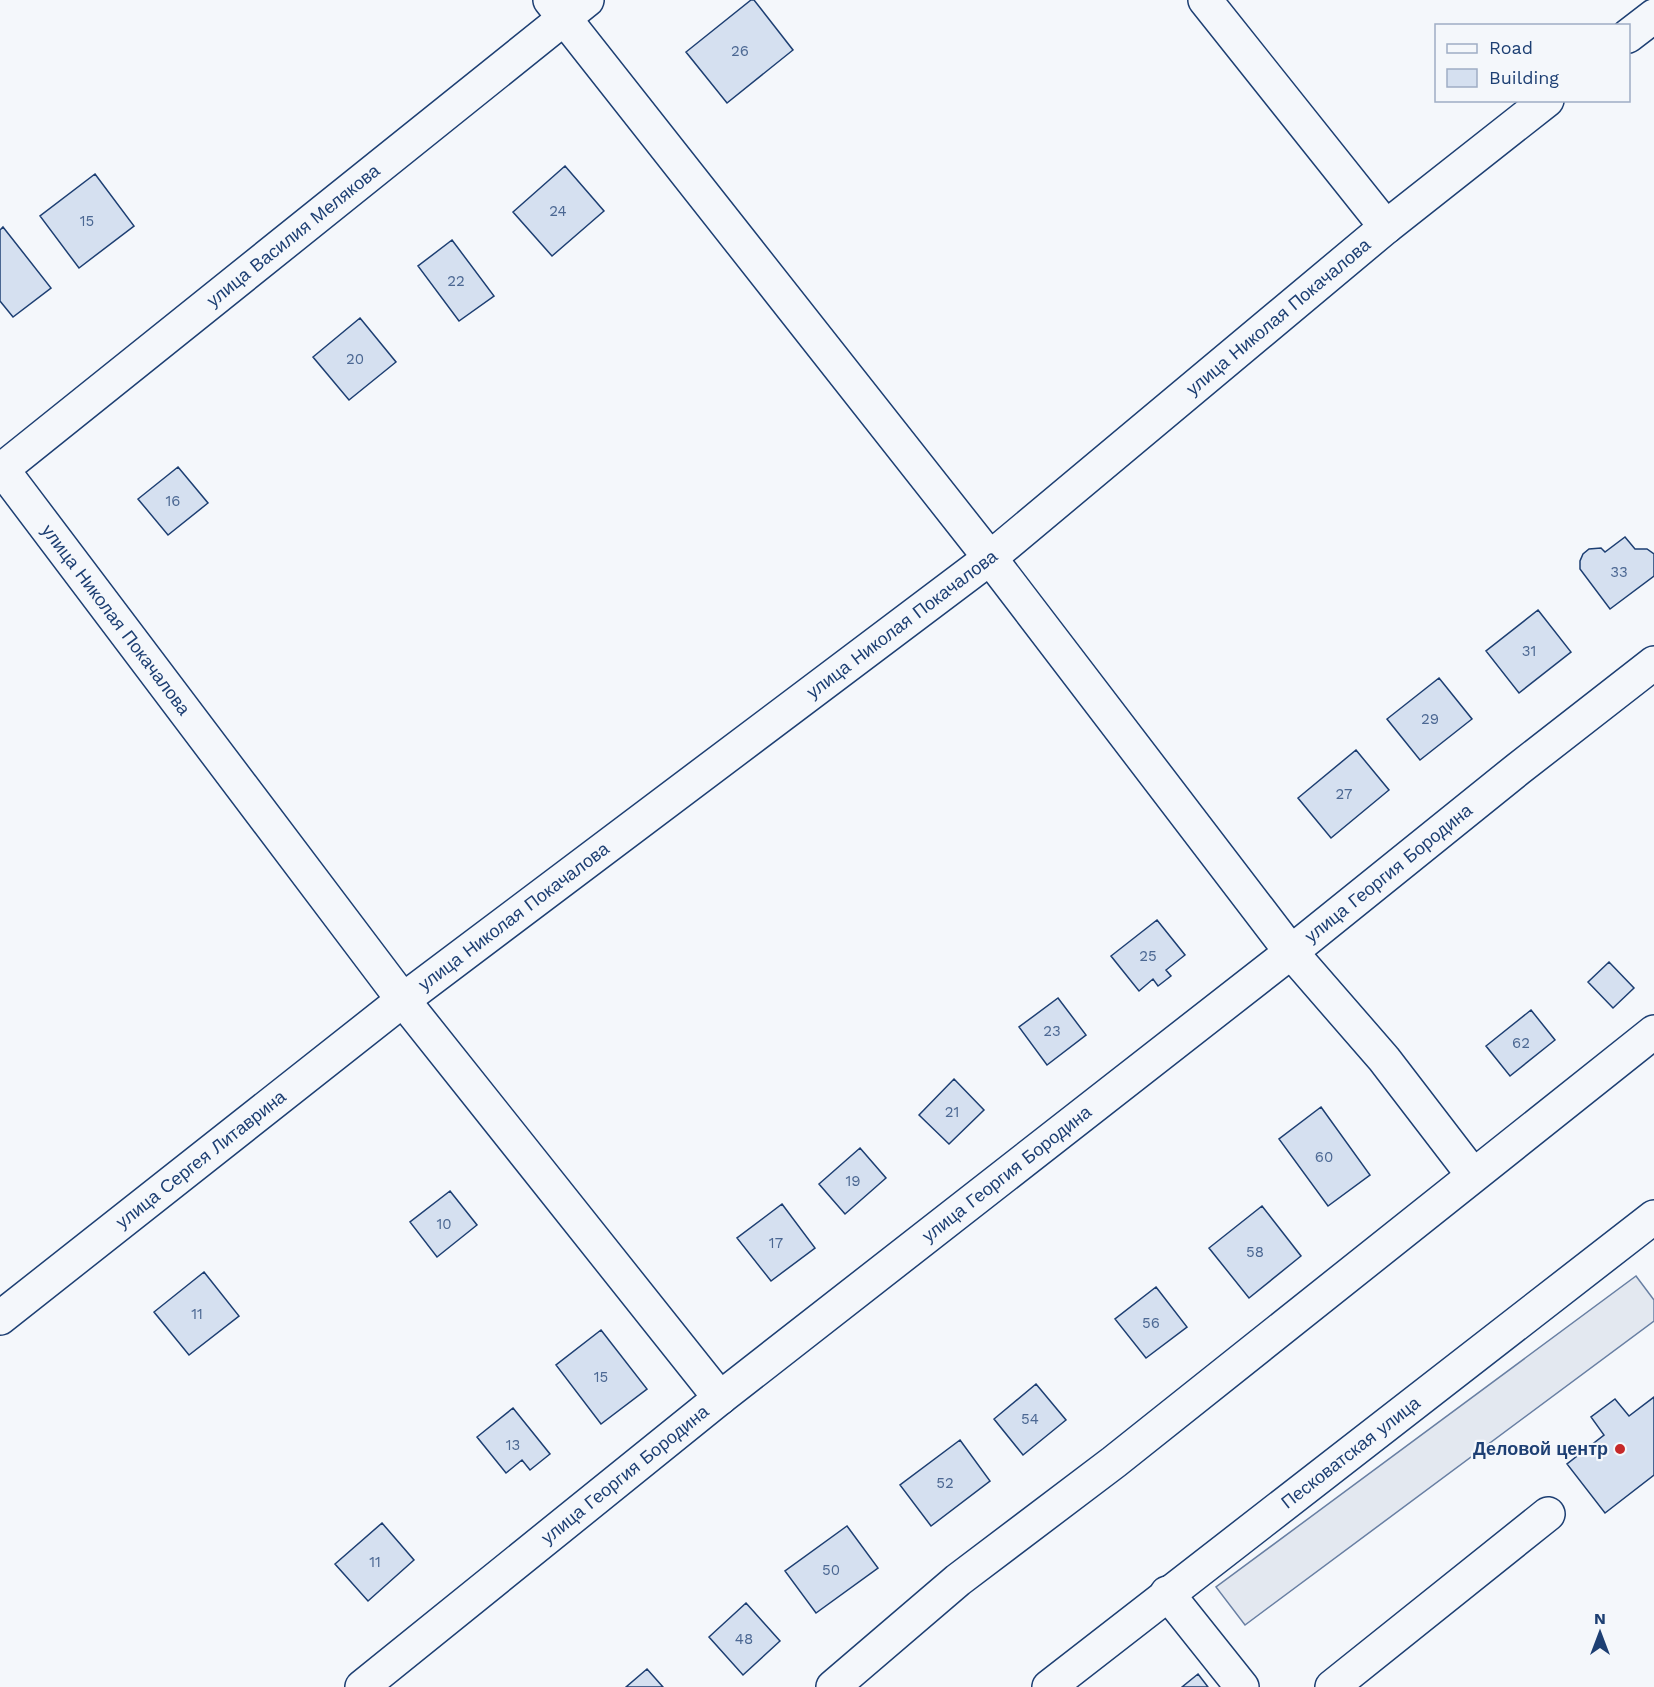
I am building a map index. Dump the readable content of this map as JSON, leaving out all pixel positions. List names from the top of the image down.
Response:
{
  "streets": {
    "street": [
      "улица Василия Мелякова",
      "улица Николая Покачалова",
      "улица Георгия Бородина",
      "улица Сергея Литаврина",
      "Песковатская улица"
    ]
  },
  "crossings": [
    ["улица Василия Мелякова", "улица Николая Покачалова"],
    ["улица Николая Покачалова", "улица Георгия Бородина"],
    ["улица Николая Покачалова", "улица Сергея Литаврина"]
  ],
  "places": ["Деловой центр"],
  "house_numbers": [
    "26",
    "24",
    "15",
    "22",
    "20",
    "16",
    "33",
    "31",
    "29",
    "27",
    "25",
    "23",
    "62",
    "21",
    "60",
    "19",
    "10",
    "17",
    "58",
    "11",
    "56",
    "15",
    "54",
    "13",
    "52",
    "11",
    "50",
    "48"
  ],
  "legend": ["Road", "Building"],
  "north": "top"
}
